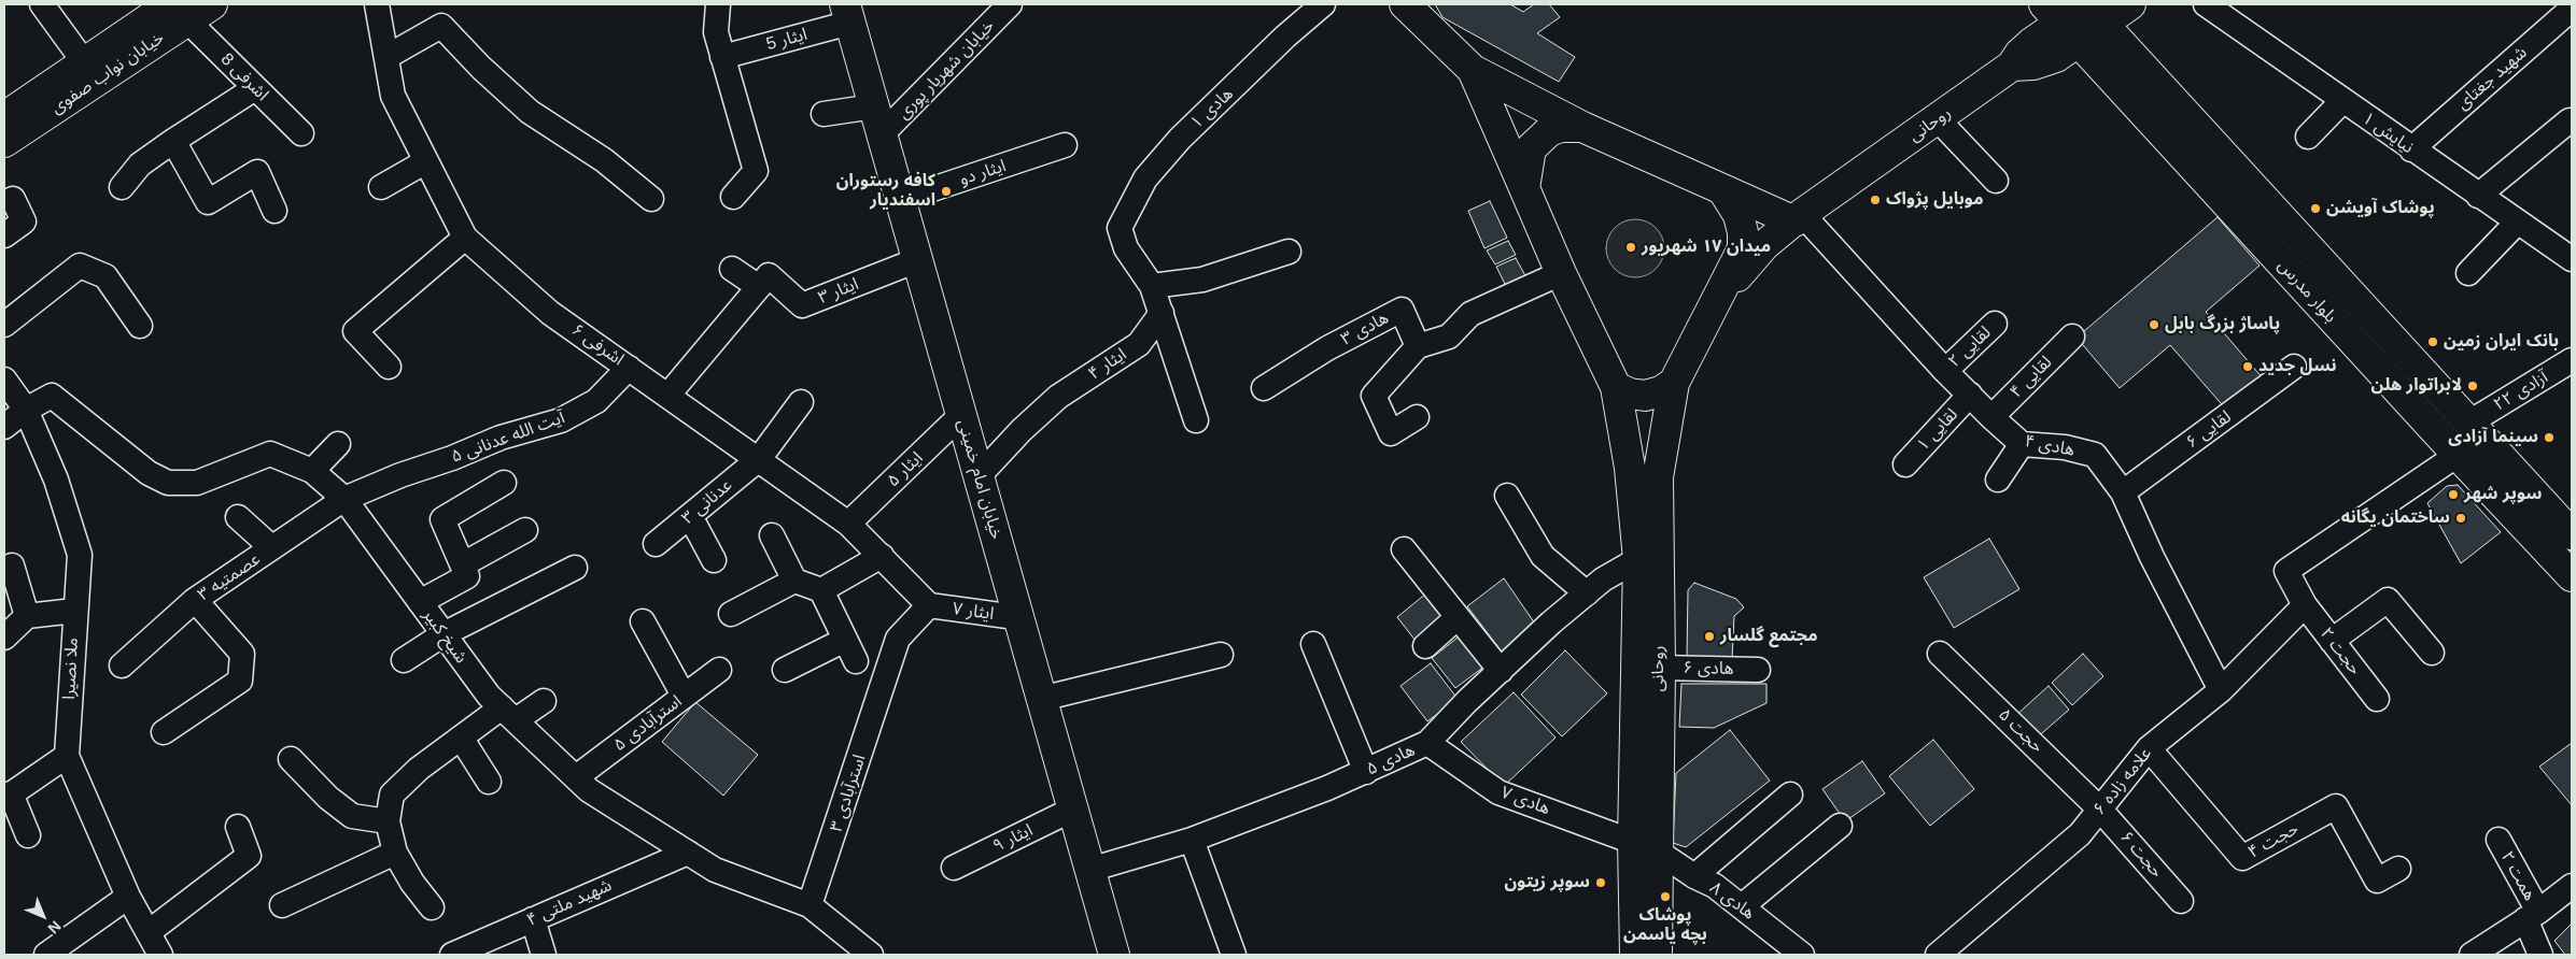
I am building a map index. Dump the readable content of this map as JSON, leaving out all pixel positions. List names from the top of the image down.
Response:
{
  "streets": {
    "main road": [
      "خیابان نواب صفوی",
      "روحانی",
      "بلوار مدرس",
      "خیابان امام خمینی"
    ],
    "street": [
      "ایثار 5",
      "خیابان شهریار پوری",
      "اشرفی 8",
      "شهید جغتای",
      "هادی ۱",
      "نیایش ۱",
      "ایثار دو",
      "ایثار ۳",
      "هادی ۳",
      "اشرفی ۶",
      "لقایی ۲",
      "ایثار ۴",
      "لقایی ۴",
      "آزادی ٢٢",
      "لقایی ۱",
      "لقایی ۶",
      "آیت الله عدنانی ۵",
      "هادی ۴",
      "ایثار ۵",
      "عدنانی ۳",
      "عصمتیه ۳",
      "ایثار ۷",
      "شیخ کبیر",
      "حجت ۲",
      "ملا نصیرا",
      "هادی ۶",
      "استرآبادی ۵",
      "حجت ۵",
      "هادی ۵",
      "علامه زاده ۶",
      "استرآبادی ٣",
      "هادی ۷",
      "ایثار ۹",
      "حجت ۴",
      "حجت ۶",
      "همت ۲",
      "هادی ۸",
      "شهید ملتی ۴"
    ]
  },
  "crossings": [
    ["ایثار 5", "خیابان امام خمینی"],
    ["خیابان شهریار پوری", "خیابان امام خمینی"],
    ["خیابان نواب صفوی", "اشرفی 8"],
    ["شهید جغتای", "نیایش ۱"],
    ["روحانی", "بلوار مدرس"],
    ["روحانی", "هادی ۴"],
    ["روحانی", "هادی ۶"],
    ["روحانی", "هادی ۵"],
    ["روحانی", "هادی ۷"],
    ["روحانی", "هادی ۸"],
    ["ایثار دو", "خیابان امام خمینی"],
    ["ایثار ۳", "خیابان امام خمینی"],
    ["بلوار مدرس", "آزادی ٢٢"],
    ["بلوار مدرس", "حجت ۲"],
    ["اشرفی ۶", "آیت الله عدنانی ۵"],
    ["اشرفی ۶", "ایثار ۵"],
    ["اشرفی ۶", "عدنانی ۳"],
    ["اشرفی ۶", "ایثار ۷"],
    ["اشرفی ۶", "استرآبادی ٣"],
    ["لقایی ۲", "هادی ۴"],
    ["ایثار ۴", "خیابان امام خمینی"],
    ["لقایی ۴", "هادی ۴"],
    ["لقایی ۱", "هادی ۴"],
    ["لقایی ۶", "هادی ۴"],
    ["آیت الله عدنانی ۵", "عصمتیه ۳"],
    ["آیت الله عدنانی ۵", "شیخ کبیر"],
    ["هادی ۴", "علامه زاده ۶"],
    ["ایثار ۵", "خیابان امام خمینی"],
    ["خیابان امام خمینی", "ایثار ۷"],
    ["خیابان امام خمینی", "هادی ۵"],
    ["خیابان امام خمینی", "ایثار ۹"],
    ["عصمتیه ۳", "شیخ کبیر"],
    ["ایثار ۷", "استرآبادی ٣"],
    ["شیخ کبیر", "ملا نصیرا"],
    ["شیخ کبیر", "استرآبادی ۵"],
    ["شیخ کبیر", "استرآبادی ٣"],
    ["شیخ کبیر", "شهید ملتی ۴"],
    ["حجت ۲", "علامه زاده ۶"],
    ["حجت ۵", "علامه زاده ۶"],
    ["حجت ۵", "حجت ۶"],
    ["هادی ۵", "هادی ۷"],
    ["علامه زاده ۶", "حجت ۴"],
    ["علامه زاده ۶", "حجت ۶"],
    ["هادی ۷", "هادی ۸"]
  ],
  "places": [
    "کافه رستوران اسفندیار",
    "موبایل پژواک",
    "پوشاک آویشن",
    "میدان ۱۷ شهریور",
    "پاساژ بزرگ بابل",
    "بانک ایران زمین",
    "نسل جدید",
    "لابراتوار هلن",
    "سینما آزادی",
    "سوپر شهر",
    "ساختمان یگانه",
    "مجتمع گلسار",
    "سوپر زیتون",
    "پوشاک بچه یاسمن"
  ],
  "north": "bottom right"
}
